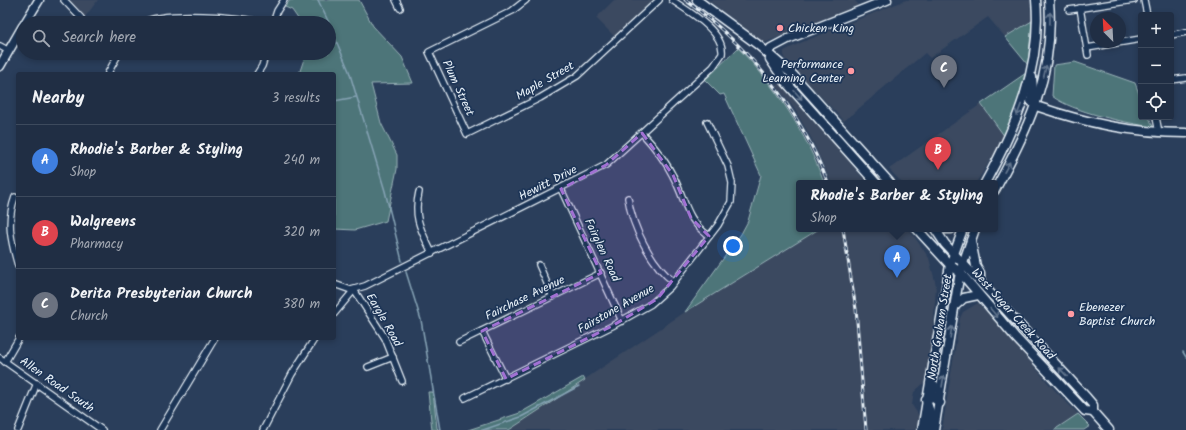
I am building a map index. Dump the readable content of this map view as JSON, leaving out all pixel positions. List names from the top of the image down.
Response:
{
  "streets": {
    "main road": ["West Sugar Creek Road", "North Graham Street"],
    "street": [
      "Maple Street",
      "Plum Street",
      "Hewitt Drive",
      "Fairglen Road",
      "Fairchase Avenue",
      "Fairstone Avenue",
      "Eargle Road",
      "Allen Road South"
    ]
  },
  "crossings": [
    ["Maple Street", "Plum Street"],
    ["Hewitt Drive", "Fairglen Road"],
    ["Hewitt Drive", "Eargle Road"],
    ["Fairglen Road", "Fairchase Avenue"],
    ["Fairglen Road", "Fairstone Avenue"],
    ["West Sugar Creek Road", "North Graham Street"]
  ],
  "places": ["Chicken King", "Performance Learning Center", "Ebenezer Baptist Church"],
  "north": "top left",
  "page": {
    "map_buttons": ["+", "−"],
    "search": "Search here",
    "pins": ["C", "B", "A"],
    "heading": ["Nearby", "3 results"],
    "list": [
      {
        "mark": "A",
        "name": "Rhodie's Barber & Styling",
        "note": "Shop",
        "value": "240 m"
      },
      {
        "mark": "B",
        "name": "Walgreens",
        "note": "Pharmacy",
        "value": "320 m"
      },
      {
        "mark": "C",
        "name": "Derita Presbyterian Church",
        "note": "Church",
        "value": "380 m"
      }
    ],
    "popup": ["Rhodie's Barber & Styling", "Shop"]
  }
}
